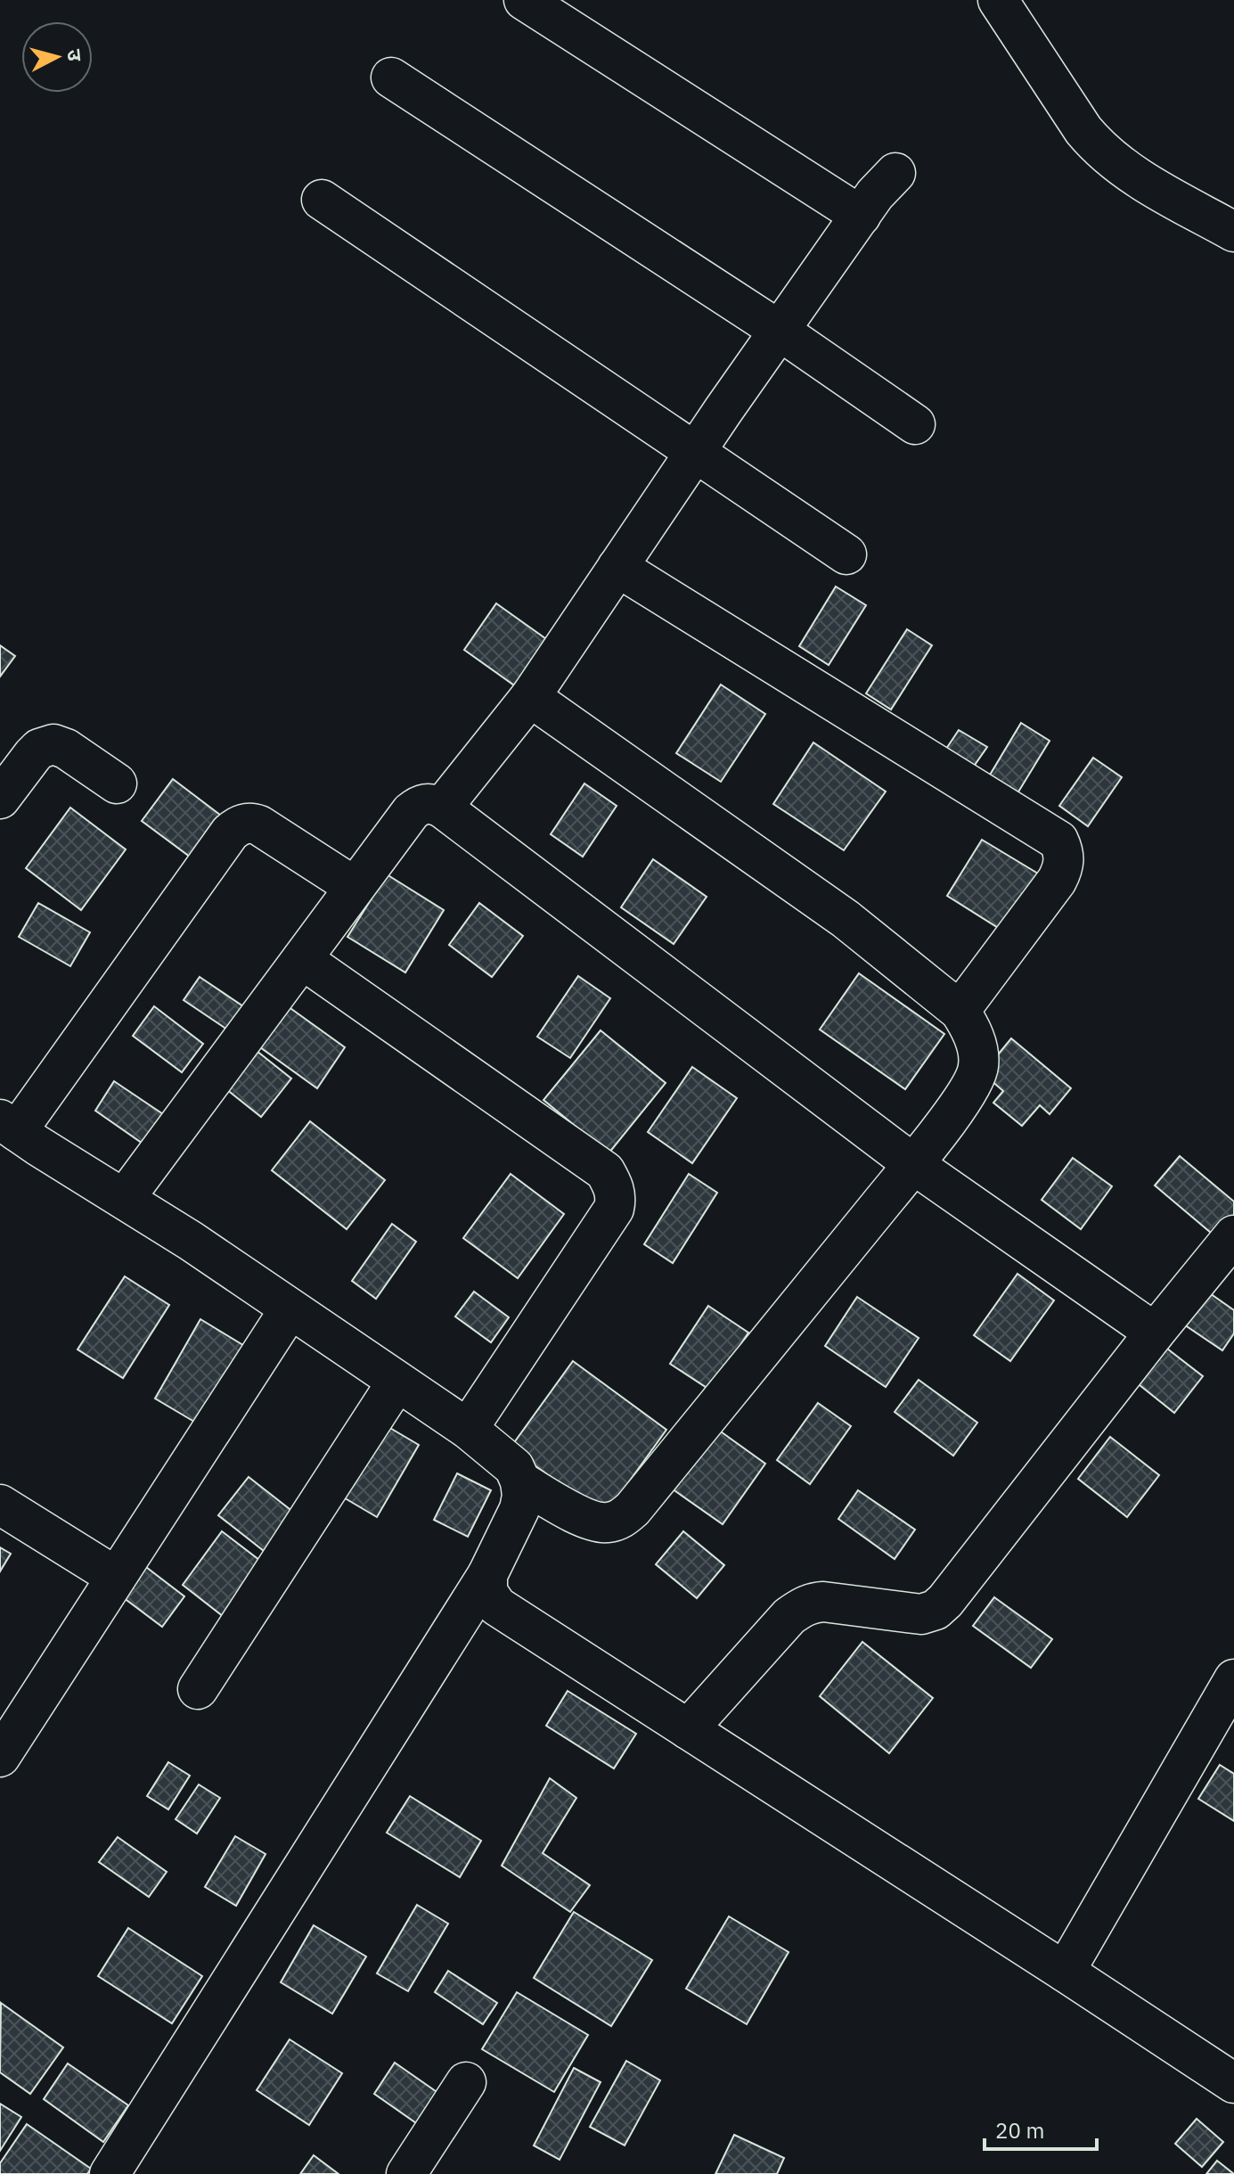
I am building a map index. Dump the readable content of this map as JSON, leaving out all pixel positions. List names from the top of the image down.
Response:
{
  "scale_bar": "20 m",
  "north": "right"
}
